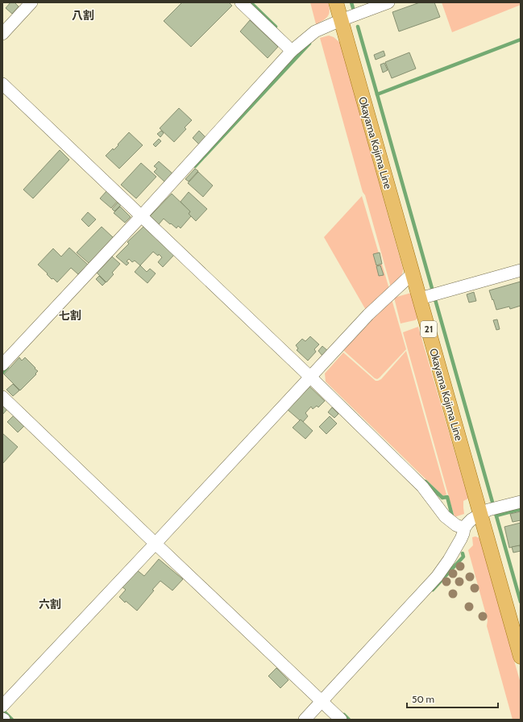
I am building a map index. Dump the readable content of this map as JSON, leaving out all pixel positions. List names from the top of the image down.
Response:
{
  "streets": {
    "main road": ["Okayama Kojima Line", "21"]
  },
  "districts": ["八割", "七割", "六割"],
  "scale_bar": "50 m"
}
